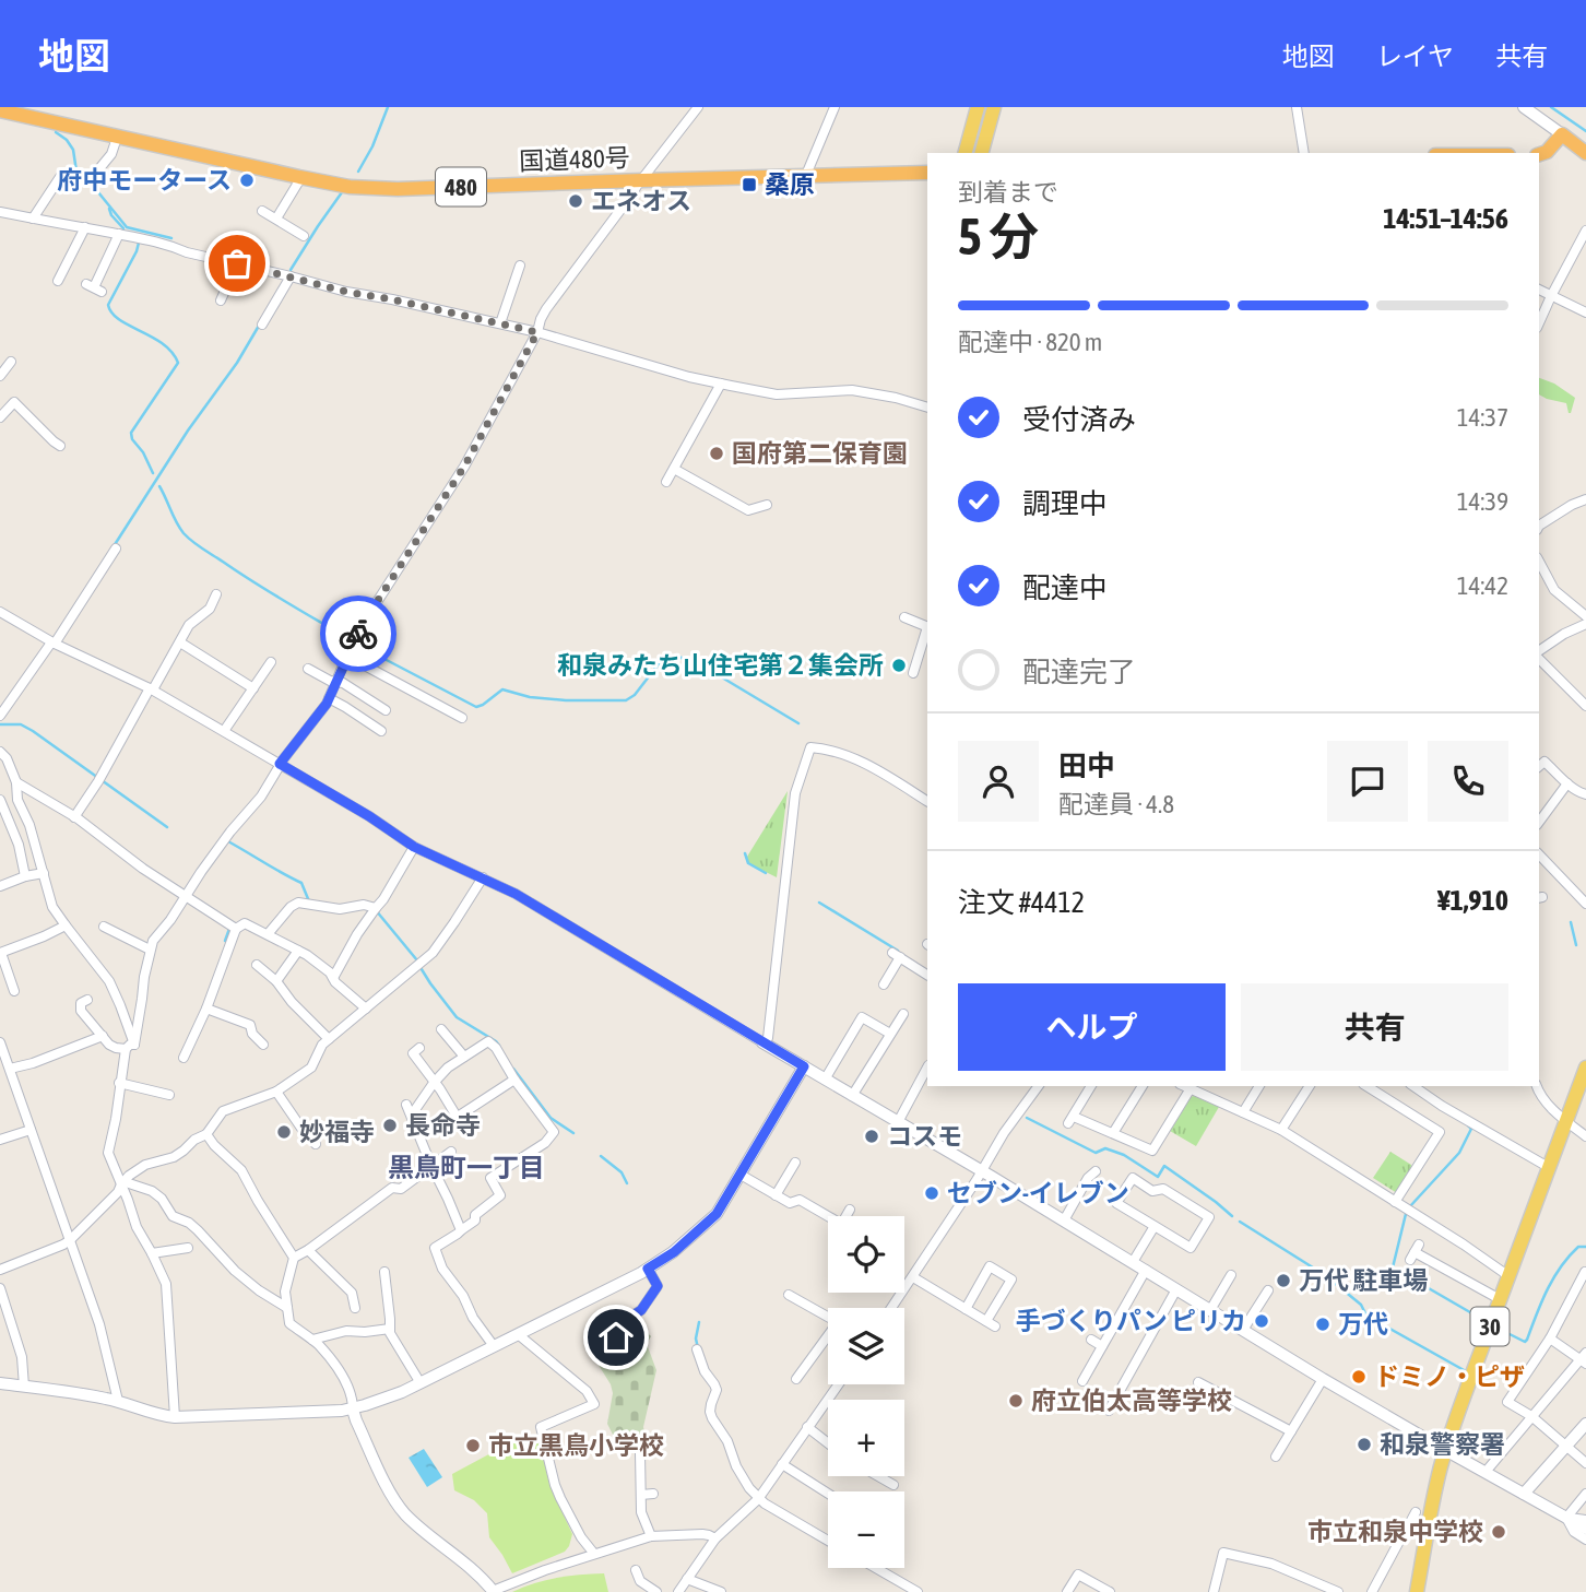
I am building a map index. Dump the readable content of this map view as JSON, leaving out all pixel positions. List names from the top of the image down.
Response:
{
  "streets": {
    "highway": ["国道480号", "480"],
    "main road": ["30"]
  },
  "districts": ["黒鳥町一丁目"],
  "places": {
    "other": [
      "府中モータース",
      "エネオス",
      "国府第二保育園",
      "和泉みたち山住宅第２集会所",
      "長命寺",
      "妙福寺",
      "コスモ",
      "セブン-イレブン",
      "万代 駐車場",
      "手づくりパン ピリカ",
      "万代",
      "ドミノ・ピザ",
      "府立伯太高等学校",
      "和泉警察署",
      "市立黒鳥小学校",
      "市立和泉中学校"
    ],
    "transit": ["桑原"]
  },
  "page": {
    "header": "地図",
    "nav": ["地図", "レイヤ", "共有"],
    "heading": ["5 分", "到着まで", "14:51–14:56"],
    "panel": [
      "田中",
      "配達員 · 4.8",
      "注文 #4412",
      "¥1,910"
    ],
    "bar": "配達中 · 820 m",
    "list": [
      ["受付済み", "14:37"],
      ["調理中", "14:39"],
      ["配達中", "14:42"],
      "配達完了"
    ],
    "buttons": ["ヘルプ", "共有"],
    "map_buttons": ["+", "−"]
  }
}
